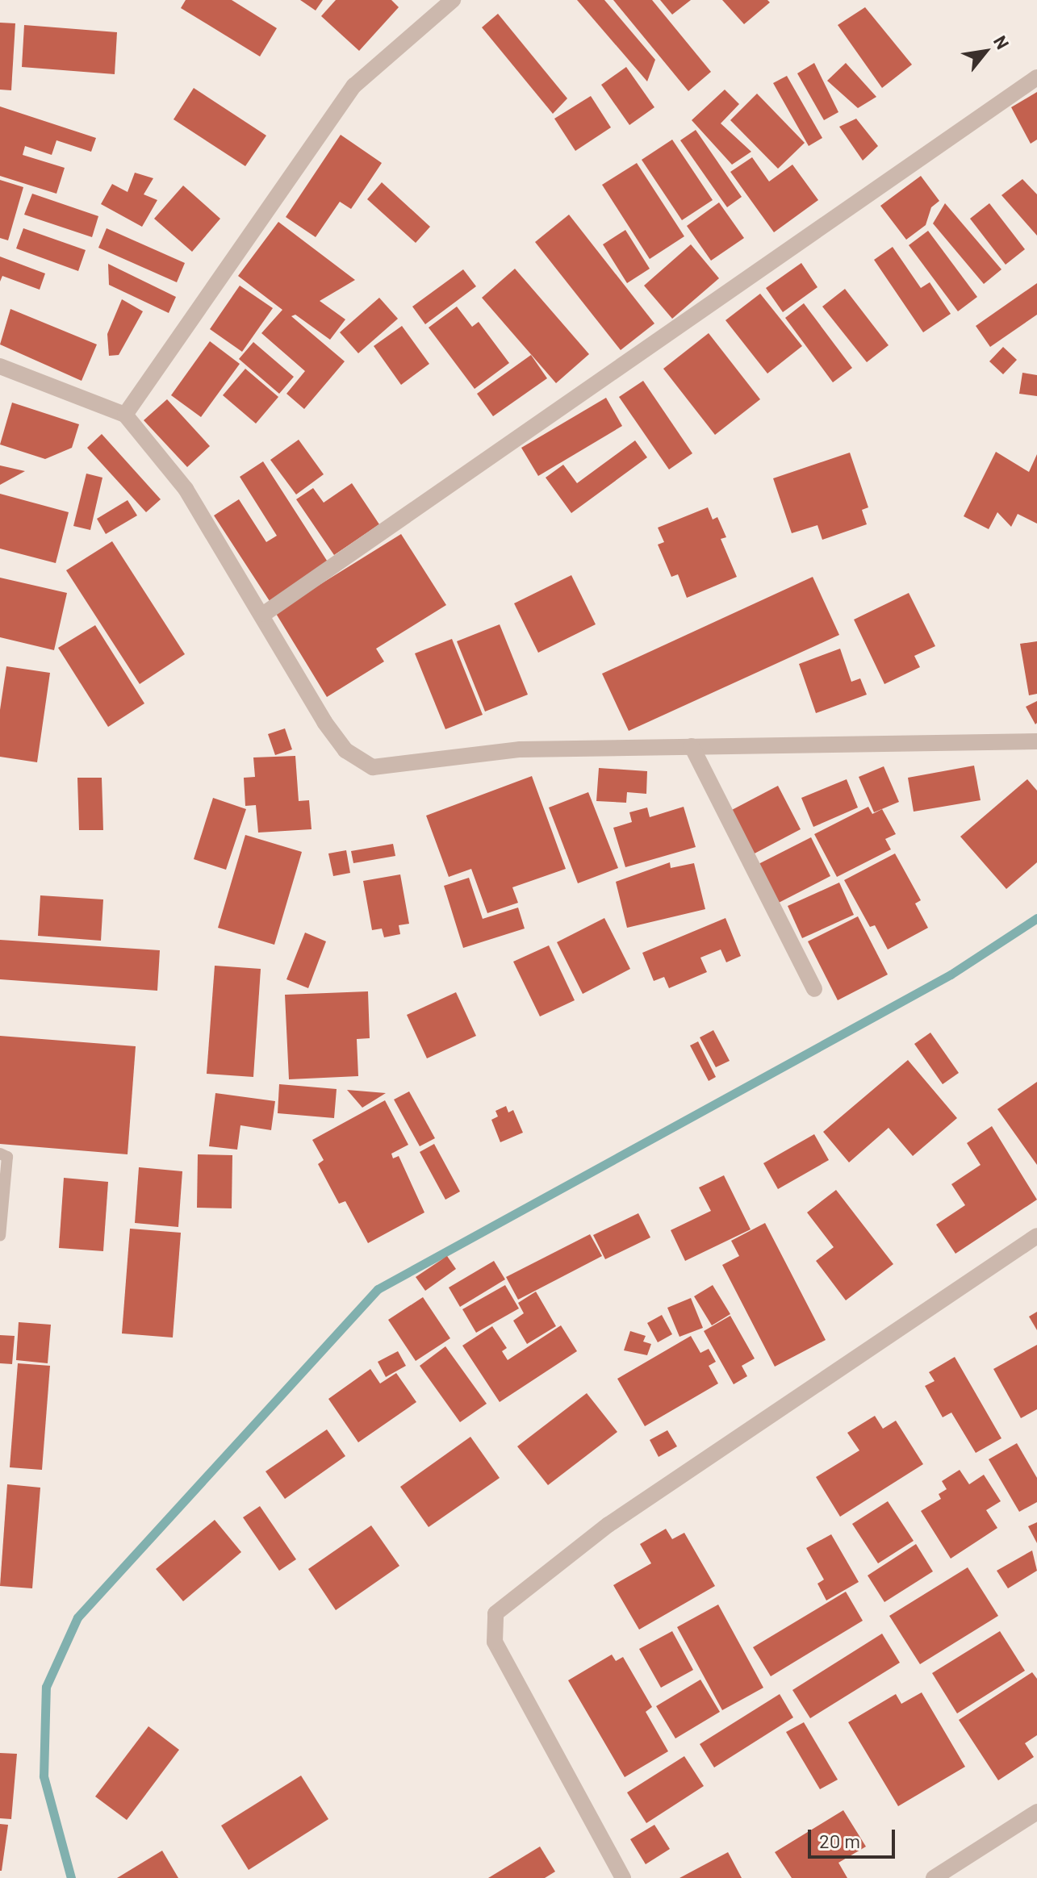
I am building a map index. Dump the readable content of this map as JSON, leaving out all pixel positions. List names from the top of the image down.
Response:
{
  "scale_bar": "20 m",
  "north": "top right"
}
